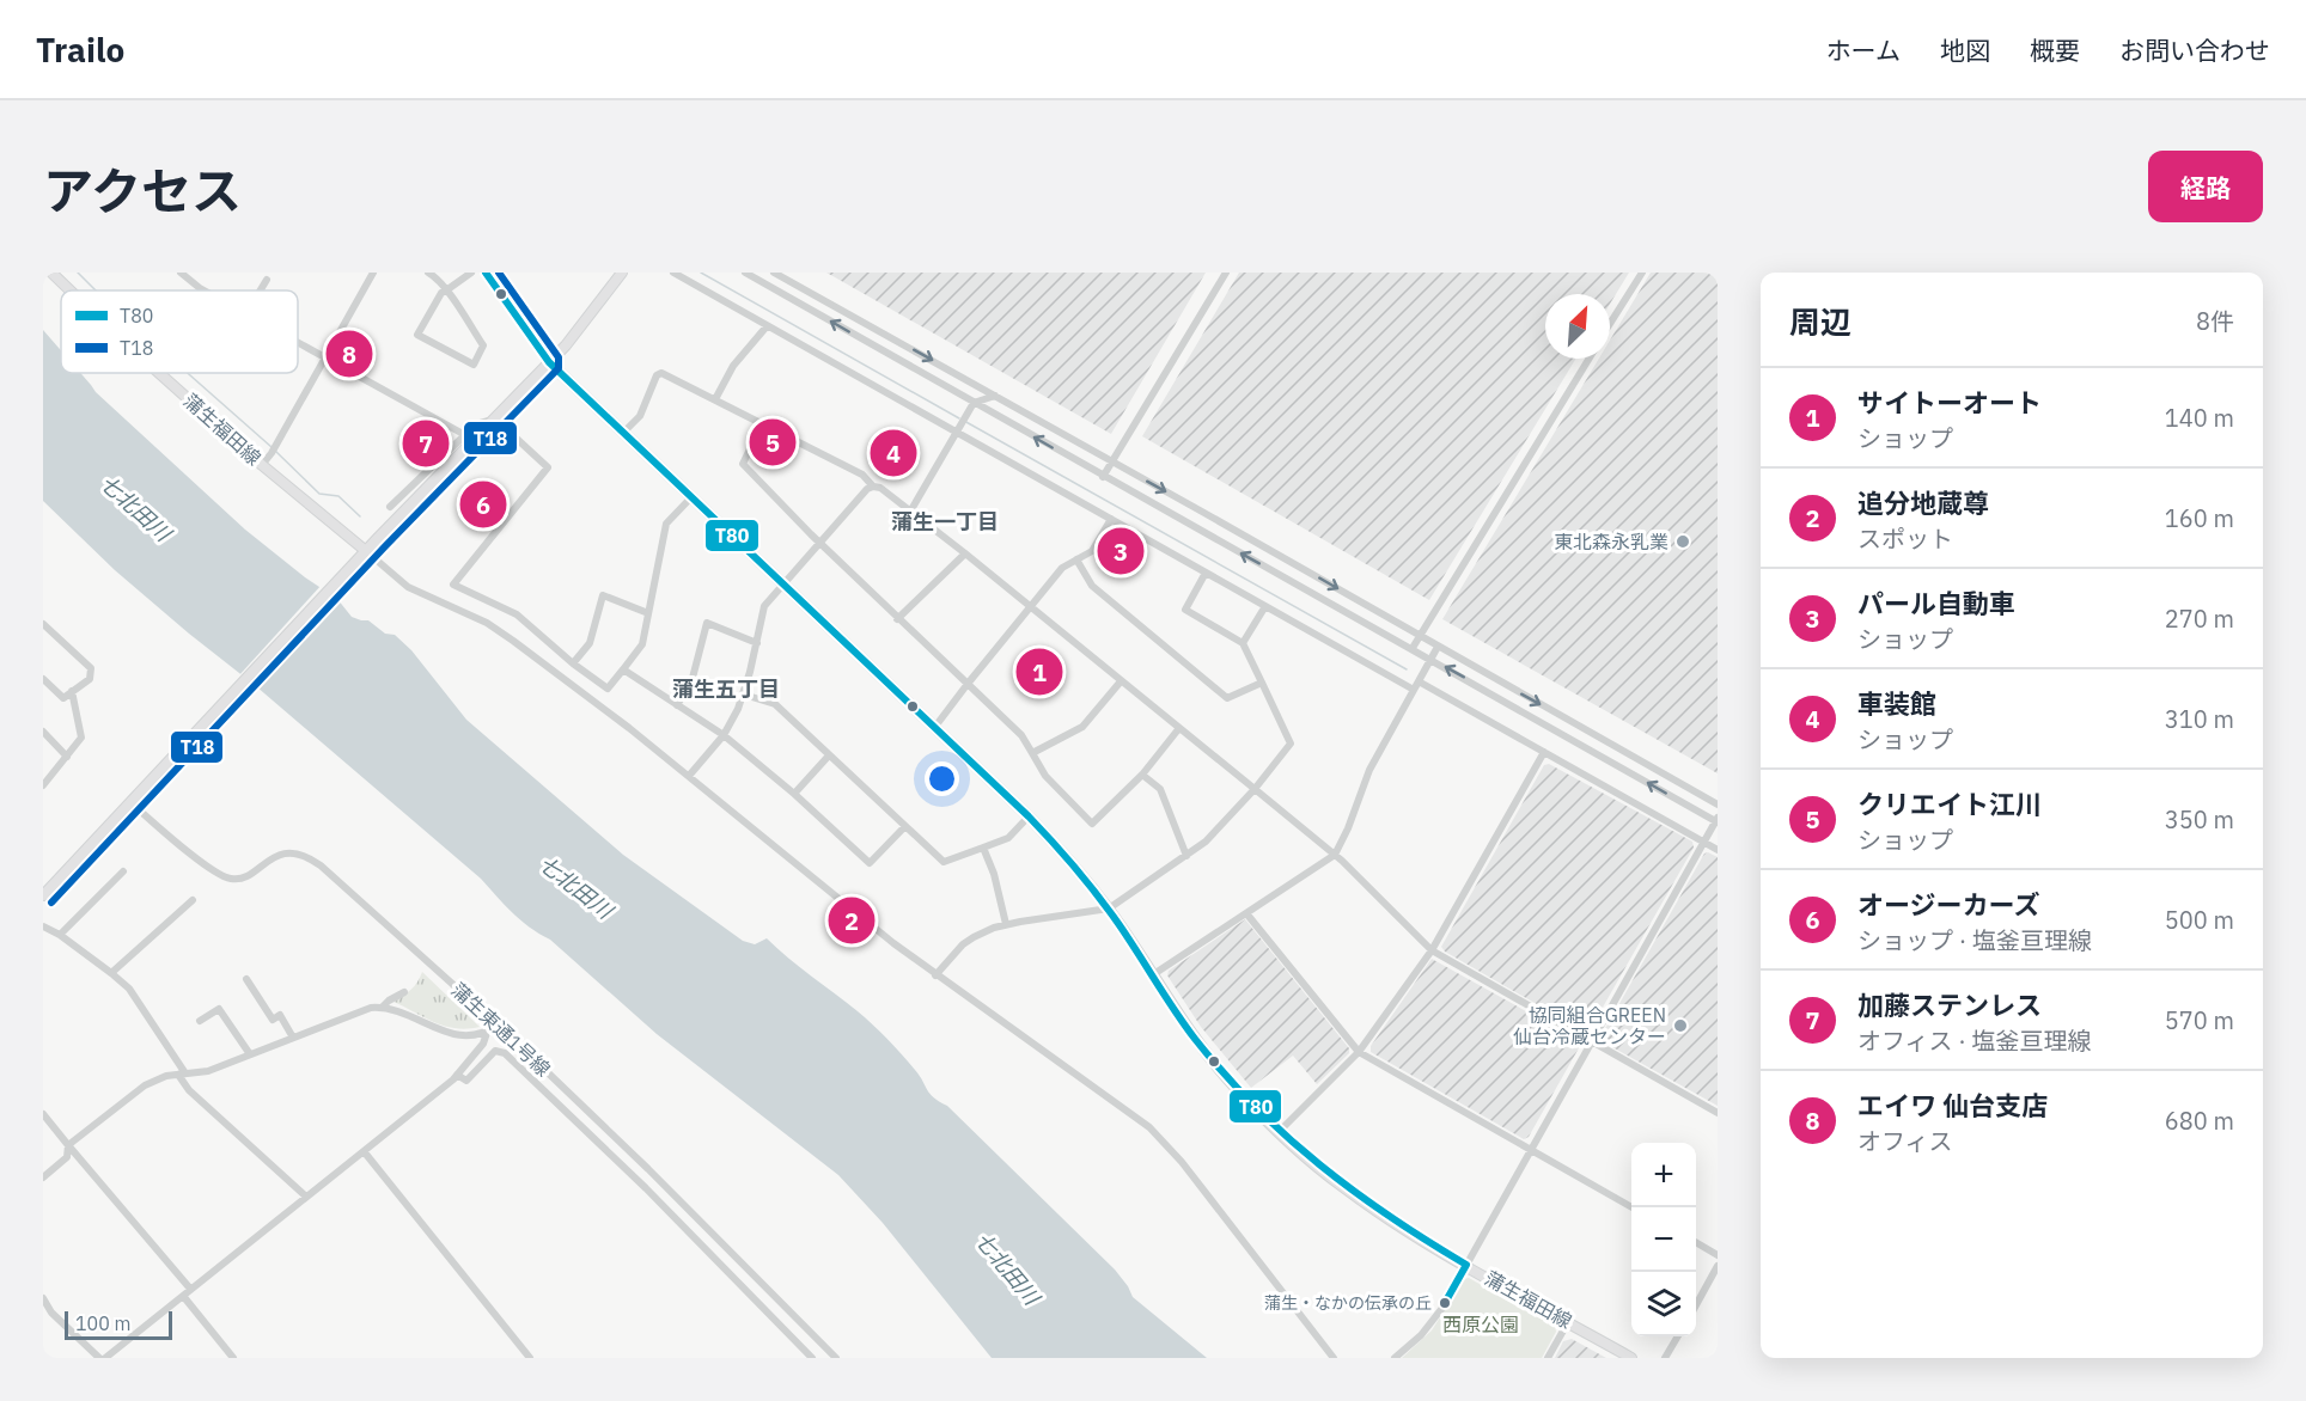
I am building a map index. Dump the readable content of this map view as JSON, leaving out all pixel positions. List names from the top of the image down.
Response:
{
  "streets": {
    "main road": ["蒲生福田線"],
    "street": ["蒲生東通1号線"]
  },
  "districts": ["蒲生一丁目", "蒲生五丁目"],
  "water": ["七北田川"],
  "parks": ["西原公園"],
  "places": ["東北森永乳業", "協同組合GREEN 仙台冷蔵センター", "蒲生・なかの伝承の丘"],
  "lines": ["transit line T80", "transit line T18"],
  "legend": ["T80", "T18"],
  "scale_bar": "100 m",
  "north": "top right",
  "page": {
    "header": "Trailo",
    "nav": [
      "ホーム",
      "地図",
      "概要",
      "お問い合わせ"
    ],
    "title": "アクセス",
    "buttons": "経路",
    "heading": ["周辺", "8件"],
    "pins": [
      "8",
      "5",
      "7",
      "4",
      "6",
      "3",
      "1",
      "2"
    ],
    "list": [
      {
        "mark": "1",
        "name": "サイトーオート",
        "note": "ショップ",
        "value": "140 m"
      },
      {
        "mark": "2",
        "name": "追分地蔵尊",
        "note": "スポット",
        "value": "160 m"
      },
      {
        "mark": "3",
        "name": "パール自動車",
        "note": "ショップ",
        "value": "270 m"
      },
      {
        "mark": "4",
        "name": "車装館",
        "note": "ショップ",
        "value": "310 m"
      },
      {
        "mark": "5",
        "name": "クリエイト江川",
        "note": "ショップ",
        "value": "350 m"
      },
      {
        "mark": "6",
        "name": "オージーカーズ",
        "note": "ショップ · 塩釜亘理線",
        "value": "500 m"
      },
      {
        "mark": "7",
        "name": "加藤ステンレス",
        "note": "オフィス · 塩釜亘理線",
        "value": "570 m"
      },
      {
        "mark": "8",
        "name": "エイワ 仙台支店",
        "note": "オフィス",
        "value": "680 m"
      }
    ],
    "map_buttons": ["+", "−"],
    "scale": "100 m"
  }
}
